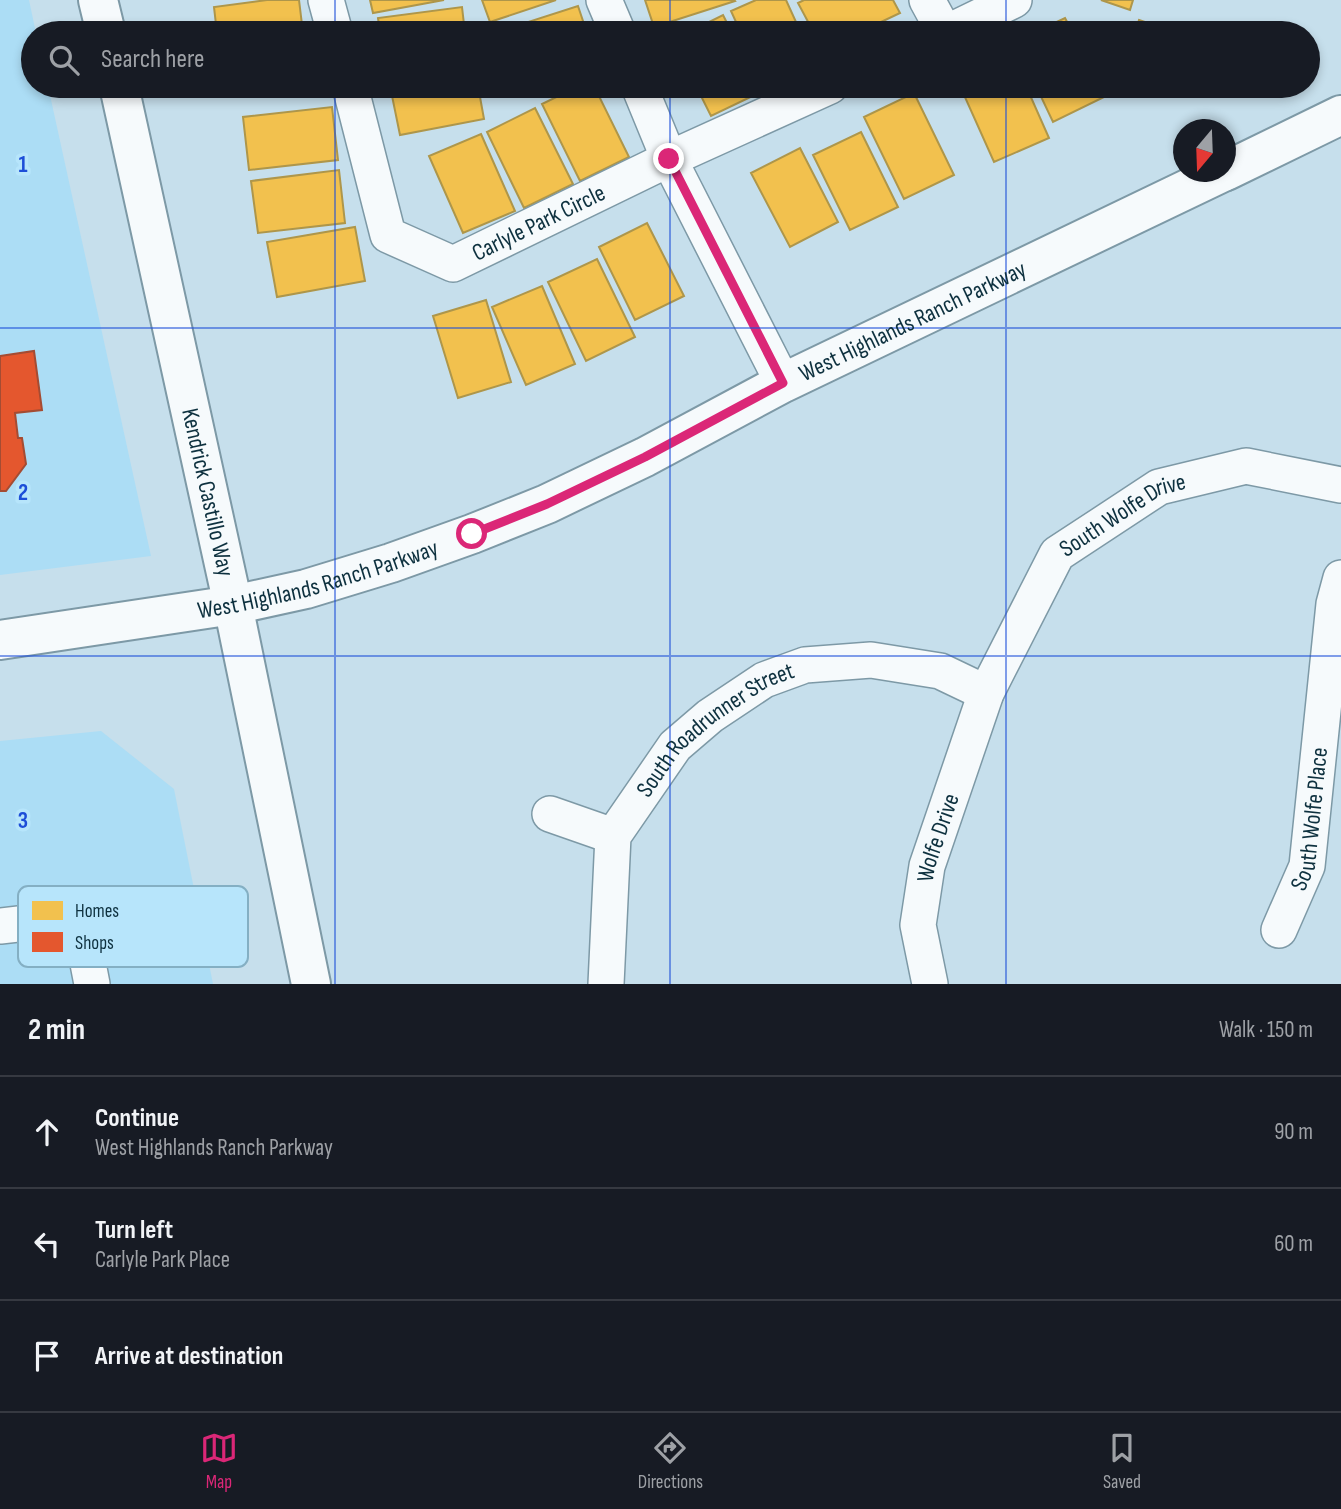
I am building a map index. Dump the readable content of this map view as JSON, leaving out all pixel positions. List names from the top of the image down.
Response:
{
  "streets": {
    "main road": ["West Highlands Ranch Parkway", "Kendrick Castillo Way"],
    "street": [
      "Carlyle Park Circle",
      "South Wolfe Drive",
      "South Roadrunner Street",
      "South Wolfe Place",
      "Wolfe Drive"
    ]
  },
  "crossings": [
    ["West Highlands Ranch Parkway", "Kendrick Castillo Way"],
    ["South Wolfe Drive", "South Roadrunner Street"],
    ["South Wolfe Drive", "Wolfe Drive"],
    ["South Roadrunner Street", "Wolfe Drive"]
  ],
  "legend": ["Homes", "Shops"],
  "north": "bottom",
  "page": {
    "search": "Search here",
    "heading": ["2 min", "Walk · 150 m"],
    "list": [
      ["Continue", "West Highlands Ranch Parkway", "90 m"],
      ["Turn left", "Carlyle Park Place", "60 m"],
      "Arrive at destination"
    ],
    "nav": ["Map", "Directions", "Saved"]
  },
  "grid": {
    "rows": ["1", "2", "3"]
  }
}
